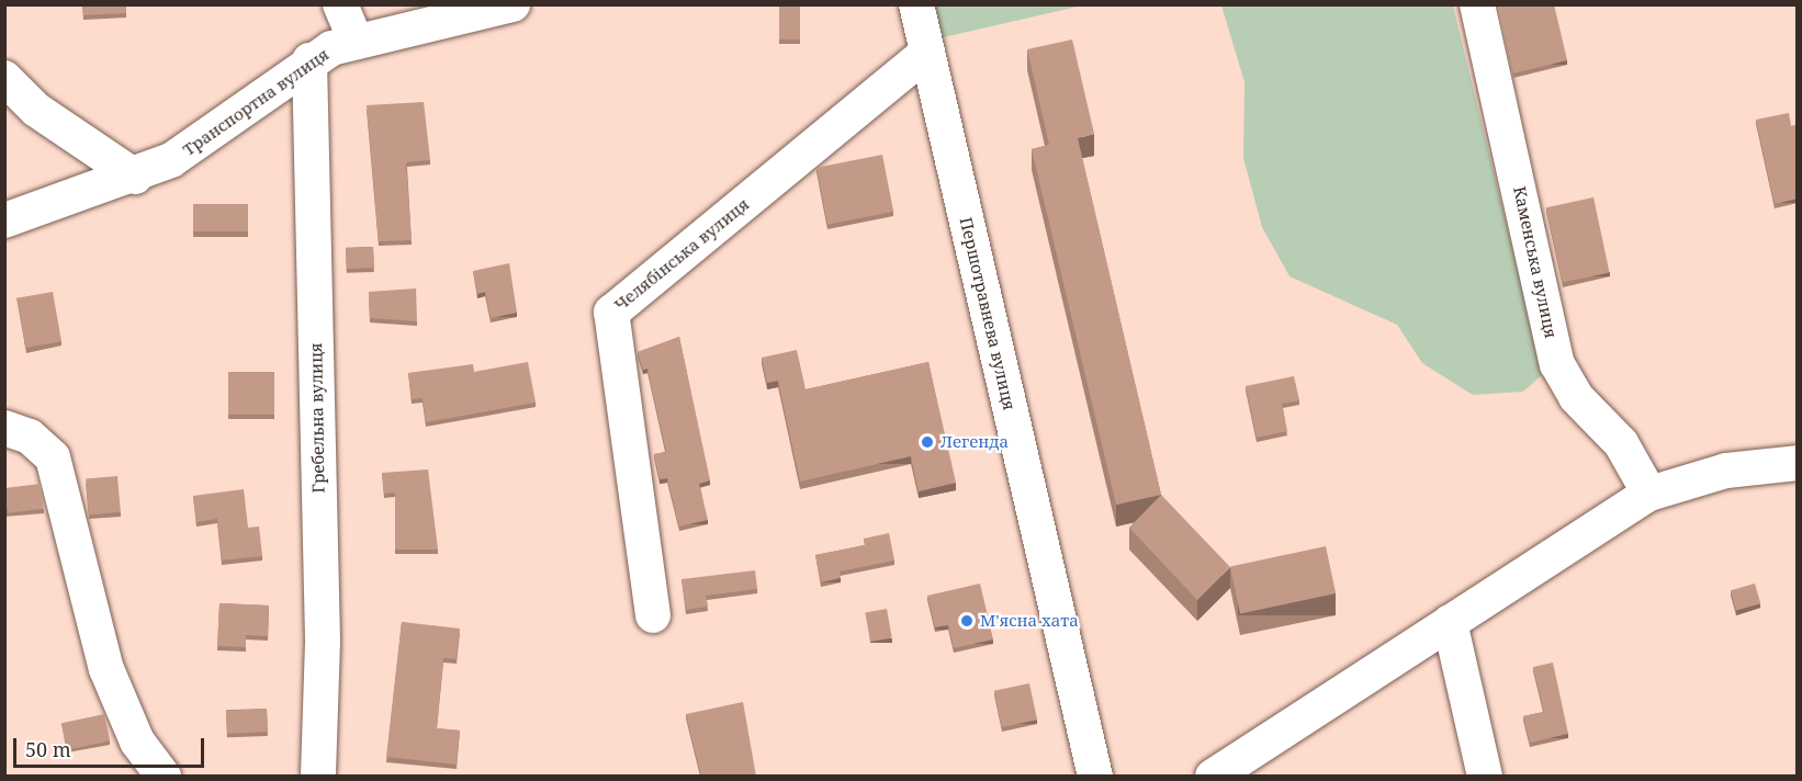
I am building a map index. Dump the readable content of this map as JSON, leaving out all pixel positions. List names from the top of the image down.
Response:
{
  "streets": {
    "street": [
      "Транспортна вулиця",
      "Челябінська вулиця",
      "Каменська вулиця",
      "Першотравнева вулиця",
      "Гребельна вулиця"
    ]
  },
  "crossings": [
    ["Транспортна вулиця", "Гребельна вулиця"],
    ["Челябінська вулиця", "Першотравнева вулиця"]
  ],
  "places": ["Легенда", "М'ясна хата"],
  "scale_bar": "50 m"
}
